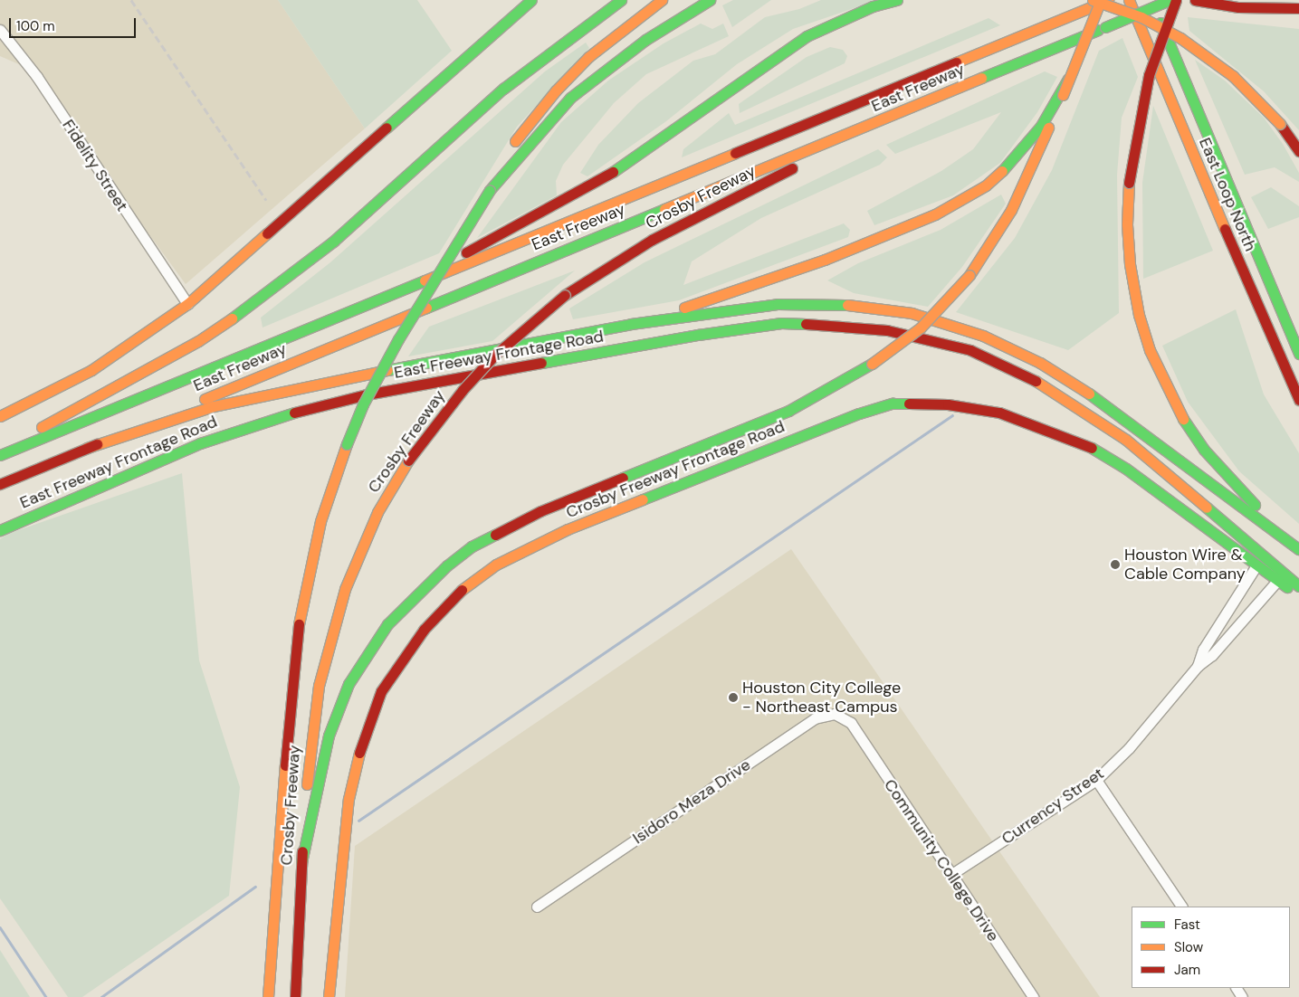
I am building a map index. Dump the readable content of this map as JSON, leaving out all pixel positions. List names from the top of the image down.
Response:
{
  "streets": {
    "main road": [
      "East Freeway",
      "East Loop North",
      "Crosby Freeway",
      "East Freeway Frontage Road",
      "Crosby Freeway Frontage Road"
    ],
    "street": [
      "Fidelity Street",
      "Isidoro Meza Drive",
      "Currency Street",
      "Community College Drive"
    ]
  },
  "crossings": [
    ["East Freeway", "Crosby Freeway"],
    ["Crosby Freeway Frontage Road", "Currency Street"],
    ["Isidoro Meza Drive", "Community College Drive"],
    ["Currency Street", "Community College Drive"]
  ],
  "places": ["Houston Wire & Cable Company", "Houston City College - Northeast Campus"],
  "legend": ["Fast", "Slow", "Jam"],
  "scale_bar": "100 m"
}
